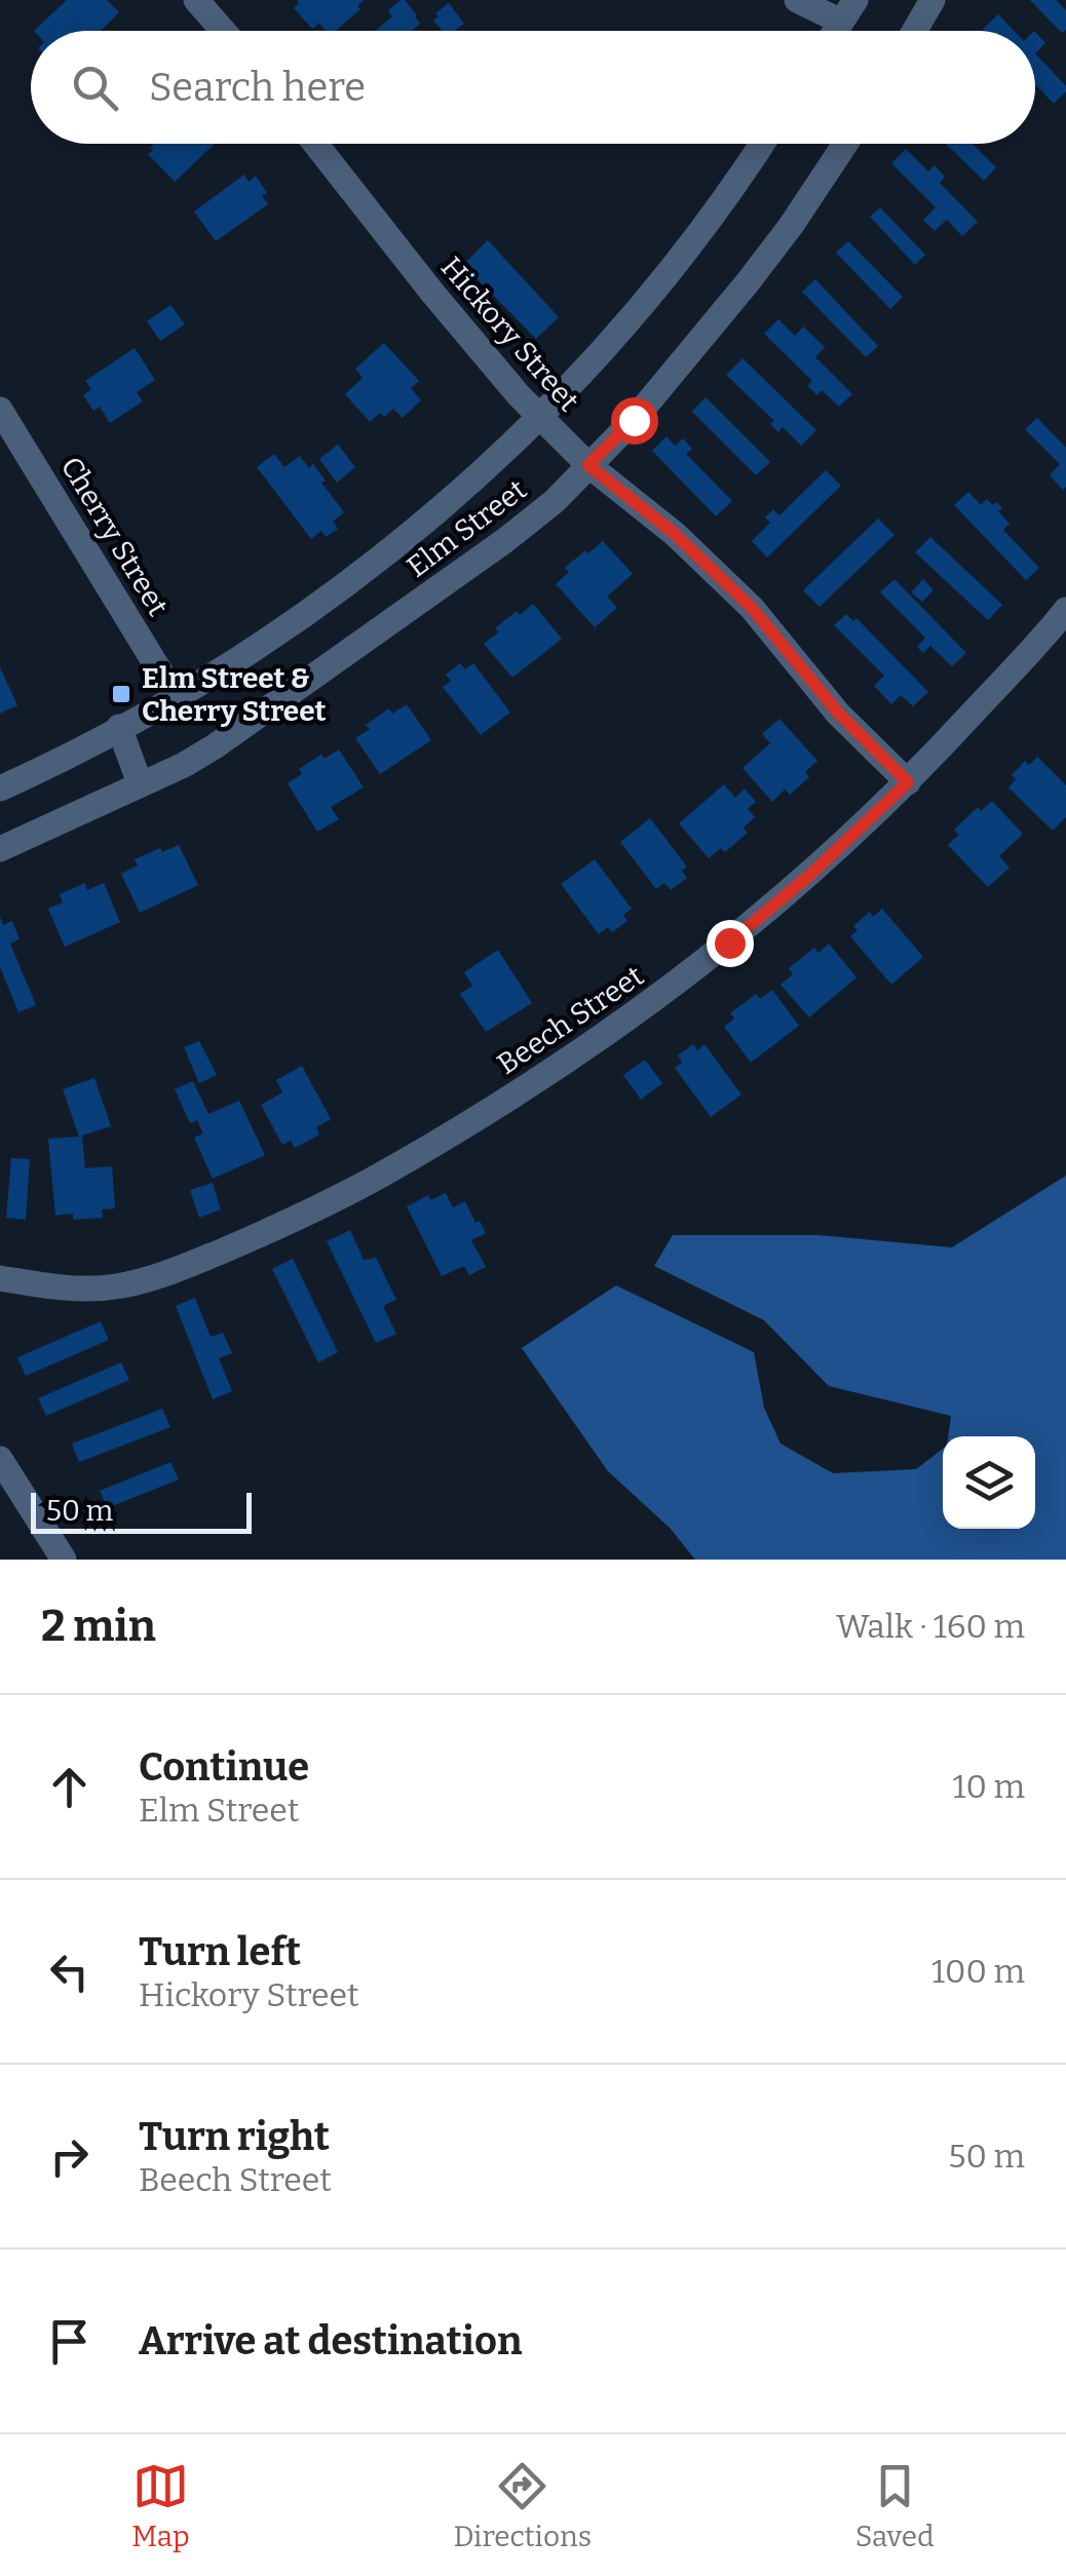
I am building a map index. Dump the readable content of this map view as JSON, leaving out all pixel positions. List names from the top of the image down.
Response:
{
  "streets": {
    "street": [
      "Hickory Street",
      "Elm Street",
      "Cherry Street",
      "Beech Street"
    ]
  },
  "crossings": [
    ["Hickory Street", "Elm Street"],
    ["Hickory Street", "Beech Street"],
    ["Elm Street", "Cherry Street"]
  ],
  "places": {
    "transit": ["Elm Street & Cherry Street"]
  },
  "scale_bar": "50 m",
  "page": {
    "search": "Search here",
    "scale": "50 m",
    "heading": ["2 min", "Walk · 160 m"],
    "list": [
      ["Continue", "Elm Street", "10 m"],
      ["Turn left", "Hickory Street", "100 m"],
      ["Turn right", "Beech Street", "50 m"],
      "Arrive at destination"
    ],
    "nav": ["Map", "Directions", "Saved"]
  }
}
